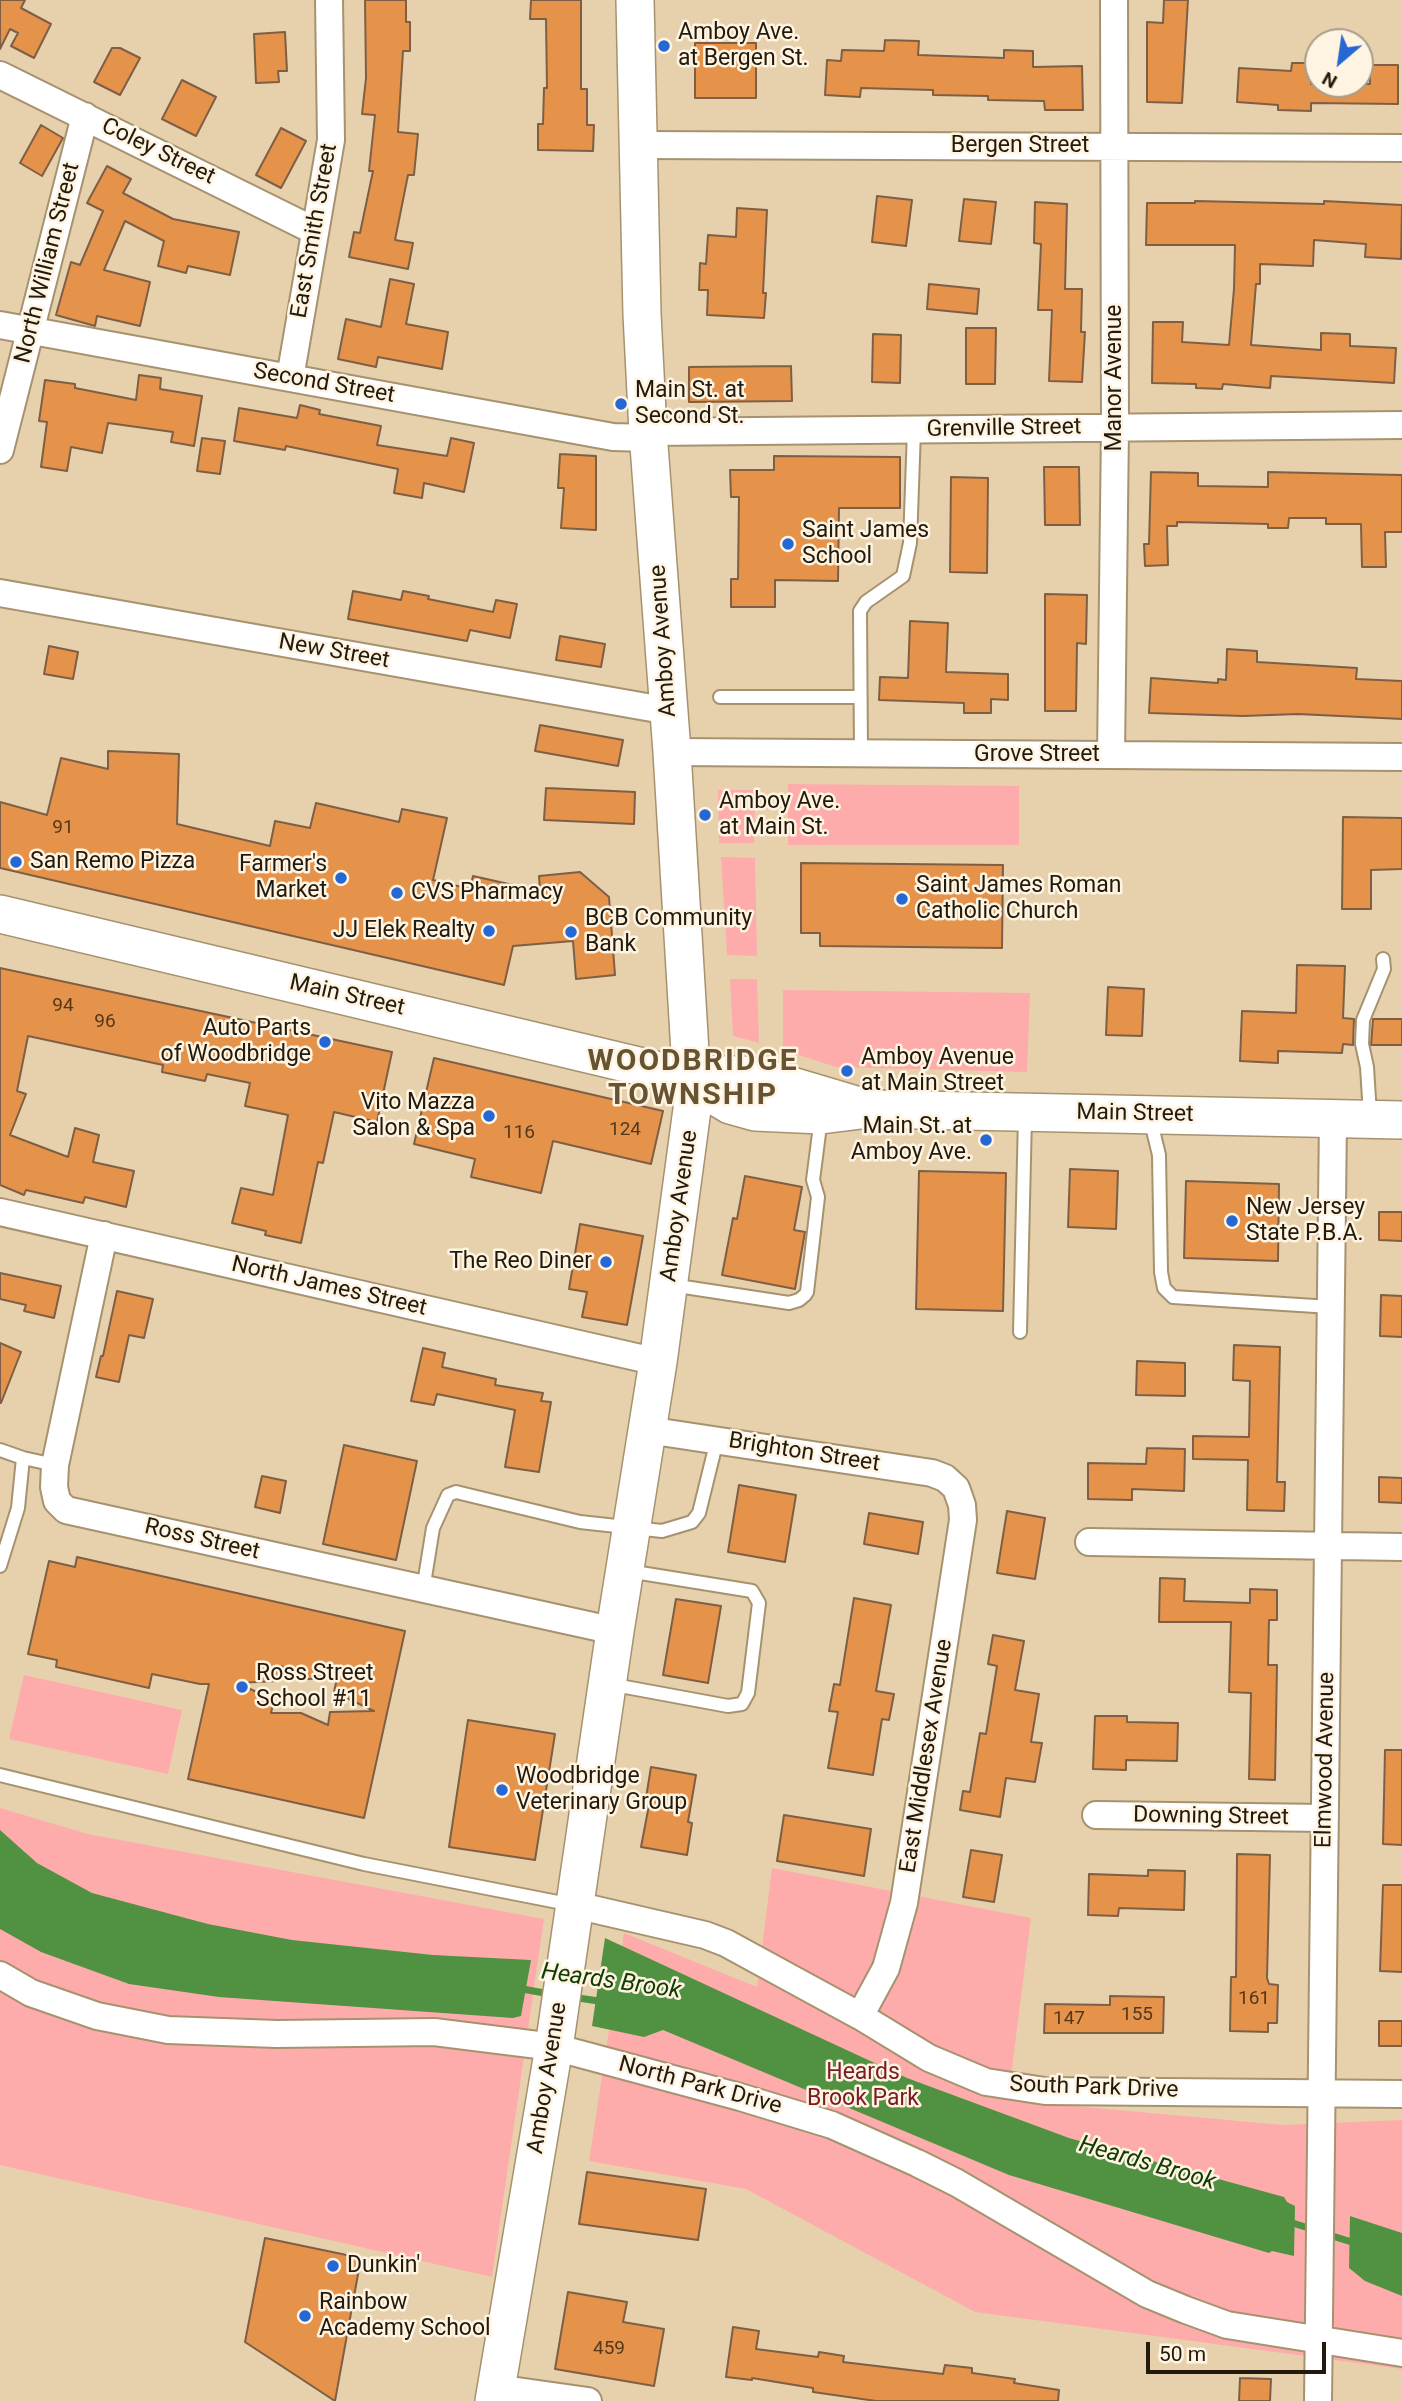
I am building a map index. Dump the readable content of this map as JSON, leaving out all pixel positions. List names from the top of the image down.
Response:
{
  "streets": {
    "main road": ["Amboy Avenue", "Main Street"],
    "street": [
      "Bergen Street",
      "Coley Street",
      "East Smith Street",
      "North William Street",
      "Manor Avenue",
      "Second Street",
      "Grenville Street",
      "New Street",
      "Grove Street",
      "North James Street",
      "Brighton Street",
      "Ross Street",
      "East Middlesex Avenue",
      "Elmwood Avenue",
      "Downing Street",
      "North Park Drive",
      "South Park Drive"
    ]
  },
  "crossings": [
    ["Bergen Street", "Manor Avenue"],
    ["Bergen Street", "Amboy Avenue"],
    ["Coley Street", "East Smith Street"],
    ["Coley Street", "North William Street"],
    ["East Smith Street", "Second Street"],
    ["North William Street", "Second Street"],
    ["Manor Avenue", "Grenville Street"],
    ["Manor Avenue", "Grove Street"],
    ["Second Street", "Grenville Street"],
    ["Second Street", "Amboy Avenue"],
    ["Grenville Street", "Amboy Avenue"],
    ["Amboy Avenue", "New Street"],
    ["Amboy Avenue", "Grove Street"],
    ["Amboy Avenue", "Main Street"],
    ["Amboy Avenue", "North James Street"],
    ["Amboy Avenue", "Brighton Street"],
    ["Amboy Avenue", "Ross Street"],
    ["Amboy Avenue", "North Park Drive"],
    ["Amboy Avenue", "South Park Drive"],
    ["Main Street", "Elmwood Avenue"],
    ["North James Street", "Ross Street"],
    ["Brighton Street", "East Middlesex Avenue"],
    ["East Middlesex Avenue", "South Park Drive"],
    ["Elmwood Avenue", "Downing Street"],
    ["Elmwood Avenue", "North Park Drive"],
    ["Elmwood Avenue", "South Park Drive"]
  ],
  "districts": ["WOODBRIDGE TOWNSHIP"],
  "water": ["Heards Brook"],
  "parks": ["Heards Brook Park"],
  "places": [
    "Amboy Ave. at Bergen St.",
    "Main St. at Second St.",
    "Saint James School",
    "Amboy Ave. at Main St.",
    "San Remo Pizza",
    "Farmer's Market",
    "CVS Pharmacy",
    "Saint James Roman Catholic Church",
    "JJ Elek Realty",
    "BCB Community Bank",
    "Auto Parts of Woodbridge",
    "Amboy Avenue at Main Street",
    "Vito Mazza Salon & Spa",
    "Main St. at Amboy Ave.",
    "New Jersey State P.B.A.",
    "The Reo Diner",
    "Ross Street School #11",
    "Woodbridge Veterinary Group",
    "Dunkin'",
    "Rainbow Academy School"
  ],
  "house_numbers": [
    "91",
    "94",
    "96",
    "124",
    "116",
    "161",
    "155",
    "147",
    "459"
  ],
  "scale_bar": "50 m",
  "north": "bottom left"
}
